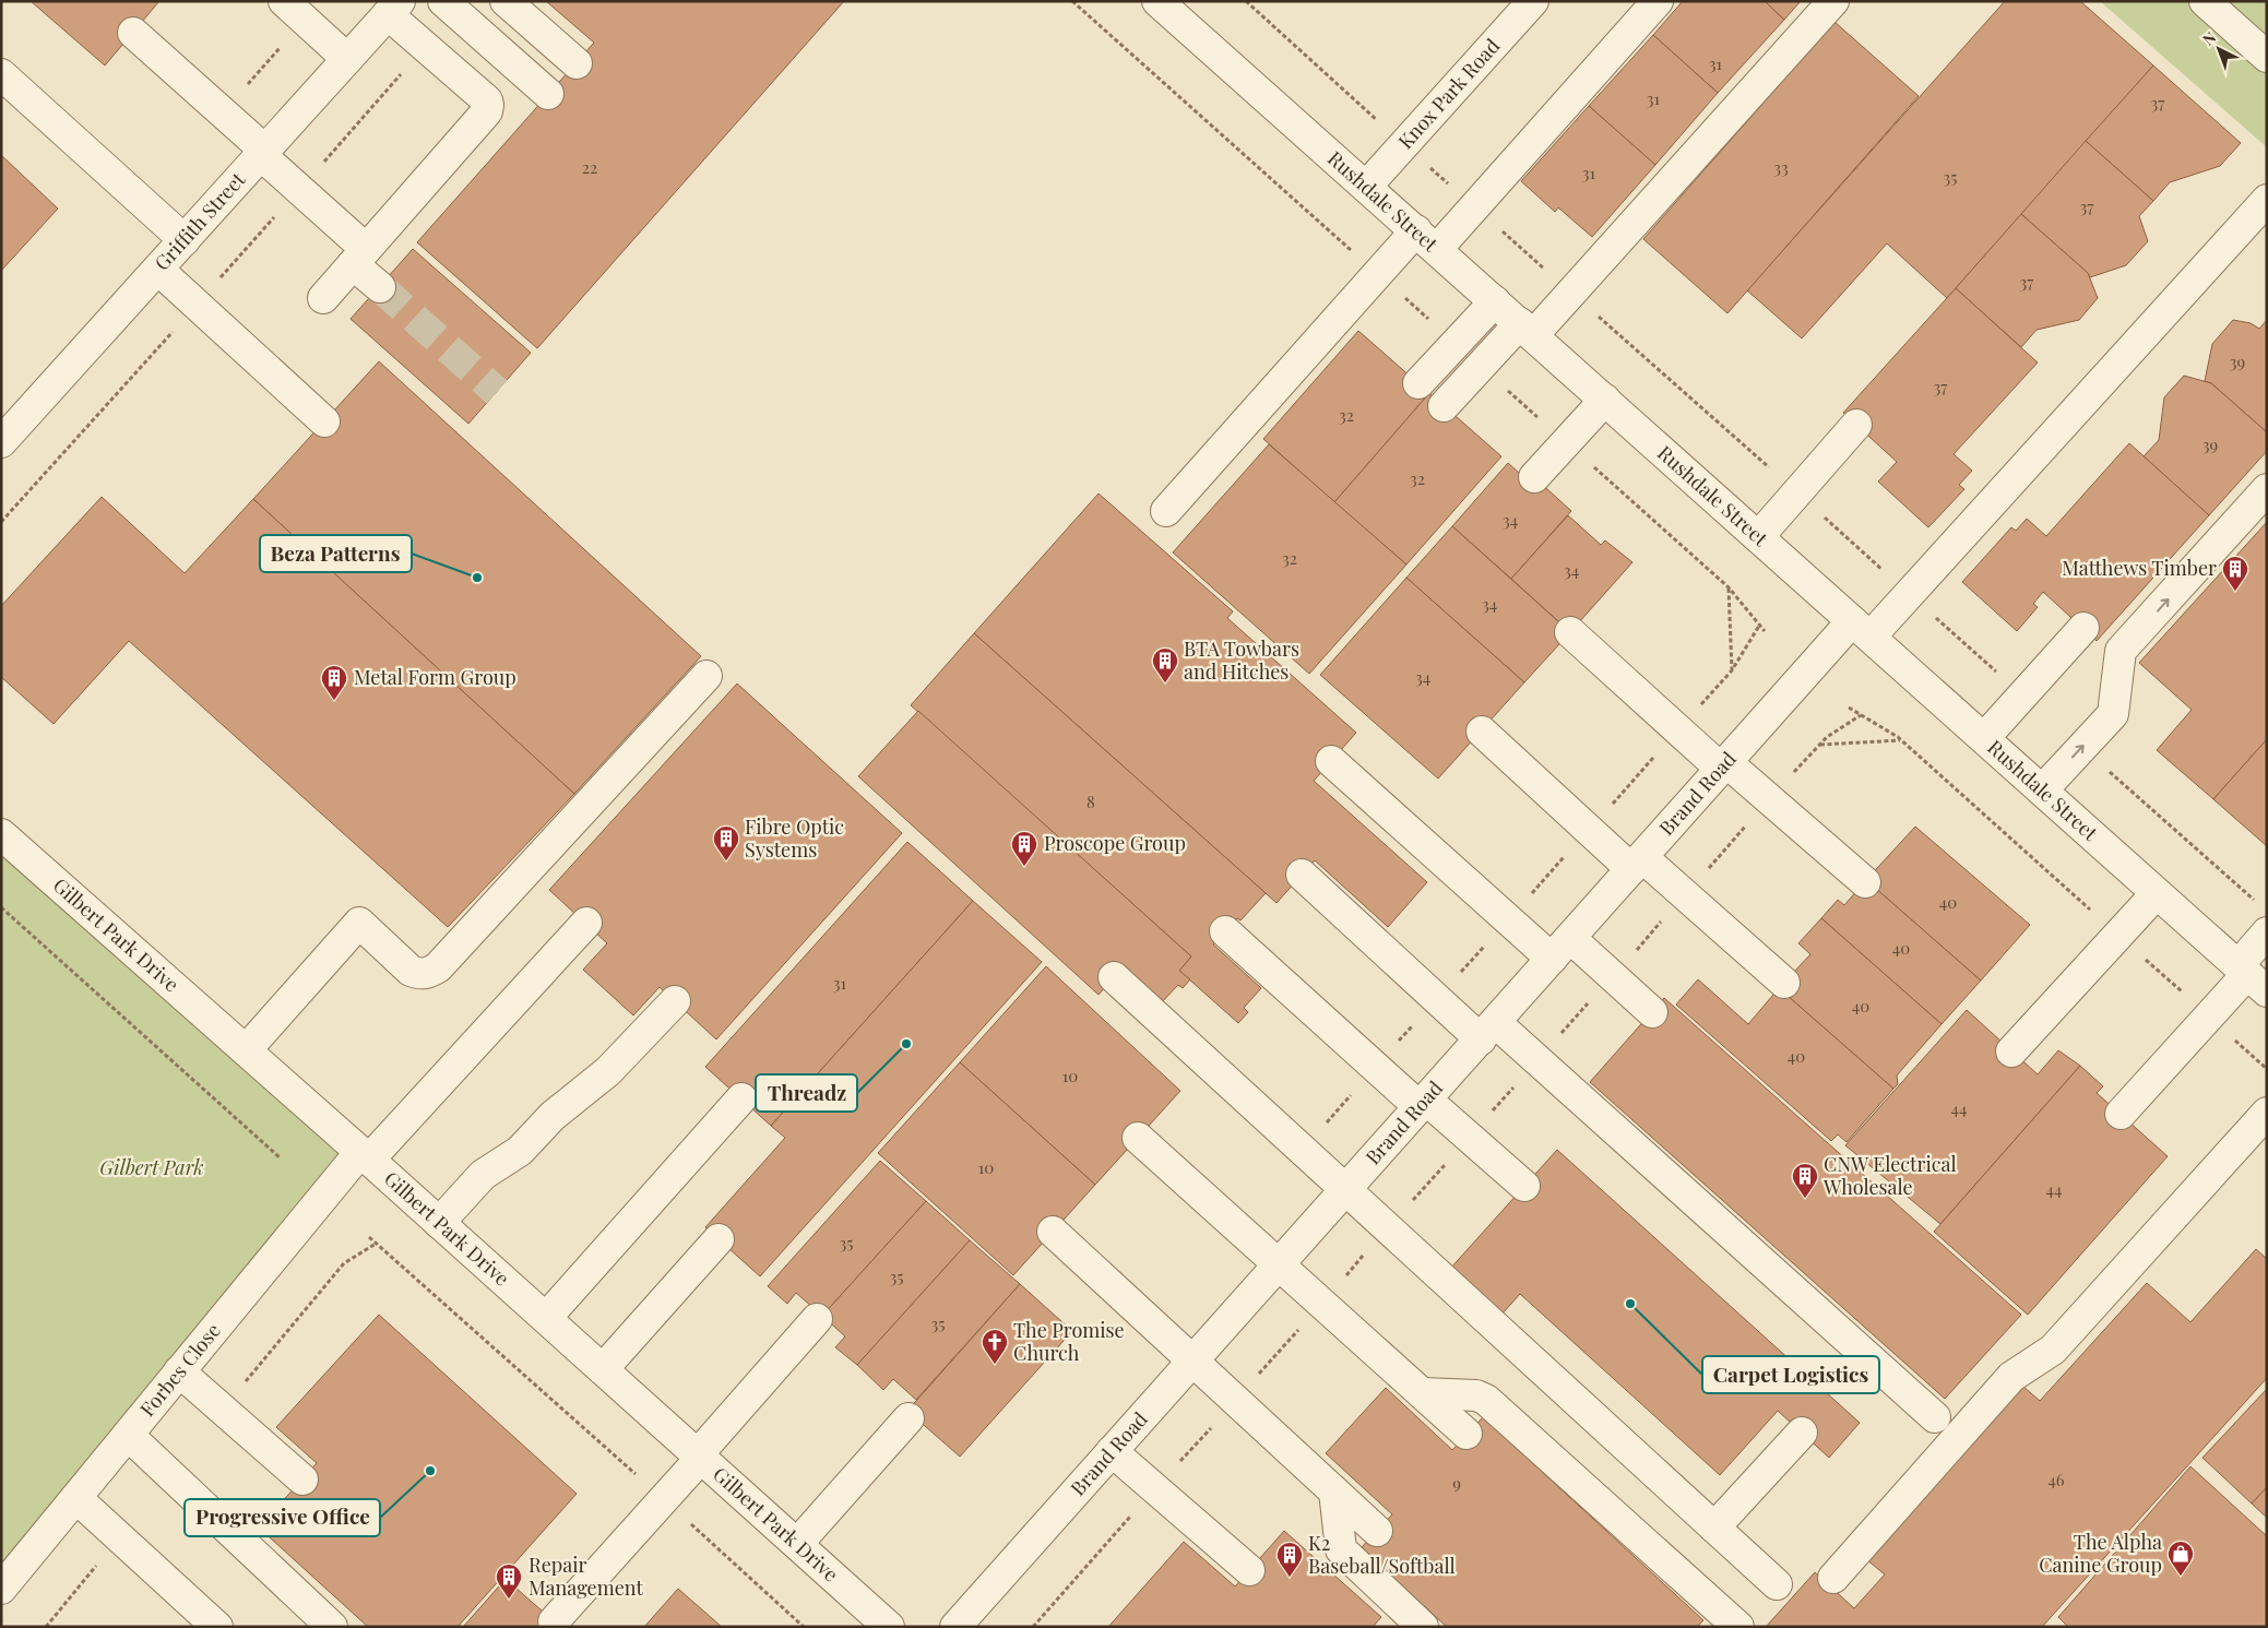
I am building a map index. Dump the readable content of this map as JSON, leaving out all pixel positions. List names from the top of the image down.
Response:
{
  "streets": {
    "street": [
      "Knox Park Road",
      "Rushdale Street",
      "Griffith Street",
      "Brand Road",
      "Gilbert Park Drive",
      "Forbes Close"
    ]
  },
  "crossings": [
    ["Knox Park Road", "Rushdale Street"],
    ["Rushdale Street", "Brand Road"],
    ["Gilbert Park Drive", "Forbes Close"]
  ],
  "parks": ["Gilbert Park"],
  "places": {
    "other": [
      "Beza Patterns",
      "Threadz",
      "Carpet Logistics",
      "Progressive Office"
    ],
    "building": [
      "Matthews Timber",
      "BTA Towbars and Hitches",
      "Metal Form Group",
      "Fibre Optic Systems",
      "Proscope Group",
      "CNW Electrical Wholesale",
      "K2 Baseball/Softball",
      "Repair Management"
    ],
    "church": ["The Promise Church"],
    "shop": ["The Alpha Canine Group"]
  },
  "house_numbers": [
    "31",
    "31",
    "37",
    "22",
    "33",
    "31",
    "35",
    "37",
    "37",
    "39",
    "37",
    "32",
    "39",
    "32",
    "34",
    "32",
    "34",
    "34",
    "34",
    "8",
    "40",
    "40",
    "31",
    "40",
    "40",
    "10",
    "44",
    "10",
    "44",
    "35",
    "35",
    "35",
    "46",
    "9"
  ],
  "north": "top left"
}
